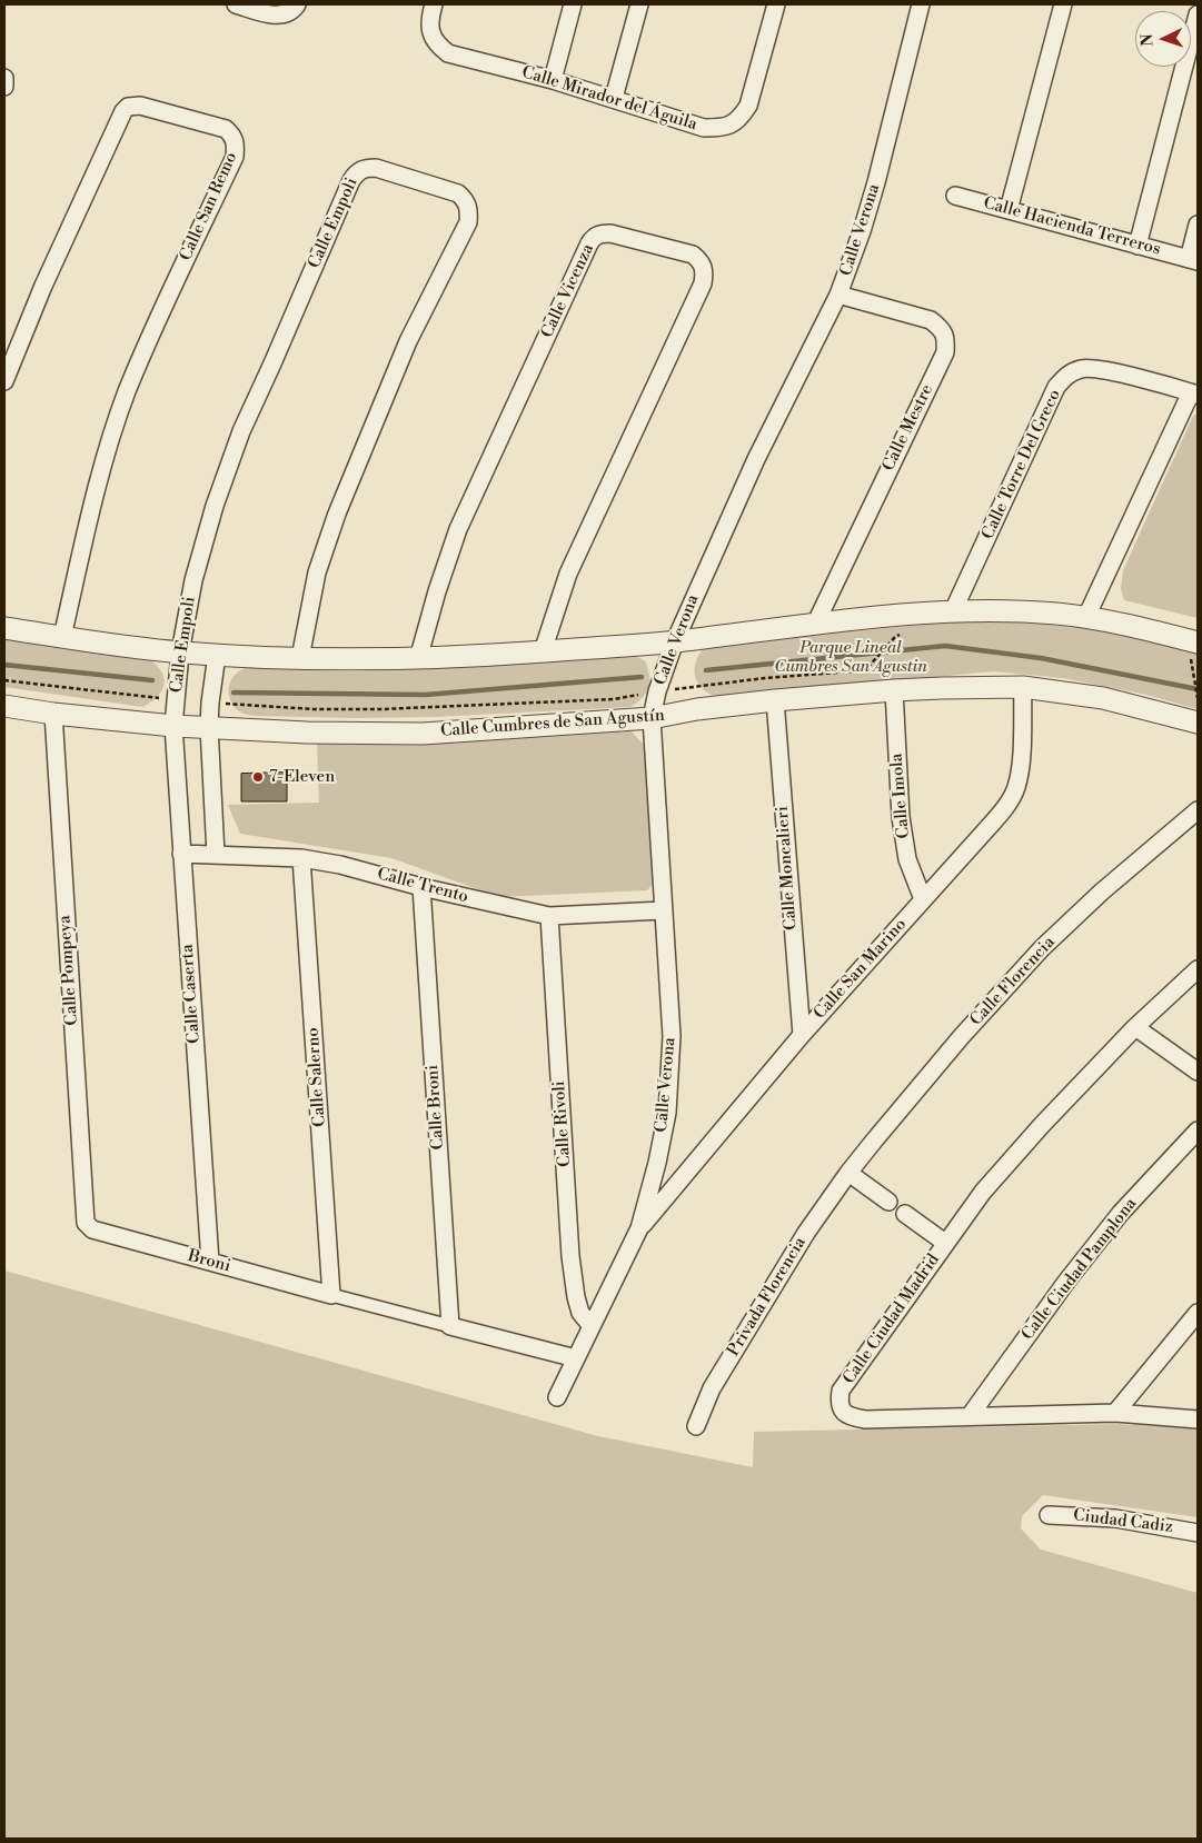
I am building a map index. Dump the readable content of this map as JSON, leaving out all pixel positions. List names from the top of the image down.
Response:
{
  "streets": {
    "street": [
      "Calle Mirador del Águila",
      "Calle San Remo",
      "Calle Empoli",
      "Calle Hacienda Terreros",
      "Calle Verona",
      "Calle Vicenza",
      "Calle Mestre",
      "Calle Torre Del Greco",
      "Calle Cumbres de San Agustín",
      "Calle Imola",
      "Calle Moncalieri",
      "Calle Trento",
      "Calle San Marino",
      "Calle Pompeya",
      "Calle Florencia",
      "Calle Caserta",
      "Calle Salerno",
      "Calle Broni",
      "Calle Rivoli",
      "Broni",
      "Calle Ciudad Pamplona",
      "Privada Florencia",
      "Calle Ciudad Madrid",
      "Ciudad Cadiz"
    ]
  },
  "crossings": [
    ["Calle Empoli", "Calle Cumbres de San Agustín"],
    ["Calle Empoli", "Calle Caserta"],
    ["Calle Verona", "Calle Mestre"],
    ["Calle Verona", "Calle Cumbres de San Agustín"],
    ["Calle Verona", "Calle Trento"],
    ["Calle Verona", "Calle San Marino"],
    ["Calle Verona", "Calle Rivoli"],
    ["Calle Cumbres de San Agustín", "Calle Imola"],
    ["Calle Cumbres de San Agustín", "Calle Moncalieri"],
    ["Calle Cumbres de San Agustín", "Calle San Marino"],
    ["Calle Cumbres de San Agustín", "Calle Pompeya"],
    ["Calle Cumbres de San Agustín", "Calle Caserta"],
    ["Calle Imola", "Calle San Marino"],
    ["Calle Moncalieri", "Calle San Marino"],
    ["Calle Trento", "Calle Caserta"],
    ["Calle Trento", "Calle Salerno"],
    ["Calle Trento", "Calle Broni"],
    ["Calle Trento", "Calle Rivoli"],
    ["Calle Pompeya", "Broni"],
    ["Calle Florencia", "Privada Florencia"],
    ["Calle Caserta", "Broni"],
    ["Calle Salerno", "Broni"],
    ["Calle Ciudad Pamplona", "Calle Ciudad Madrid"]
  ],
  "parks": ["Parque Lineal Cumbres San Agustin"],
  "places": ["7-Eleven"],
  "north": "left"
}
